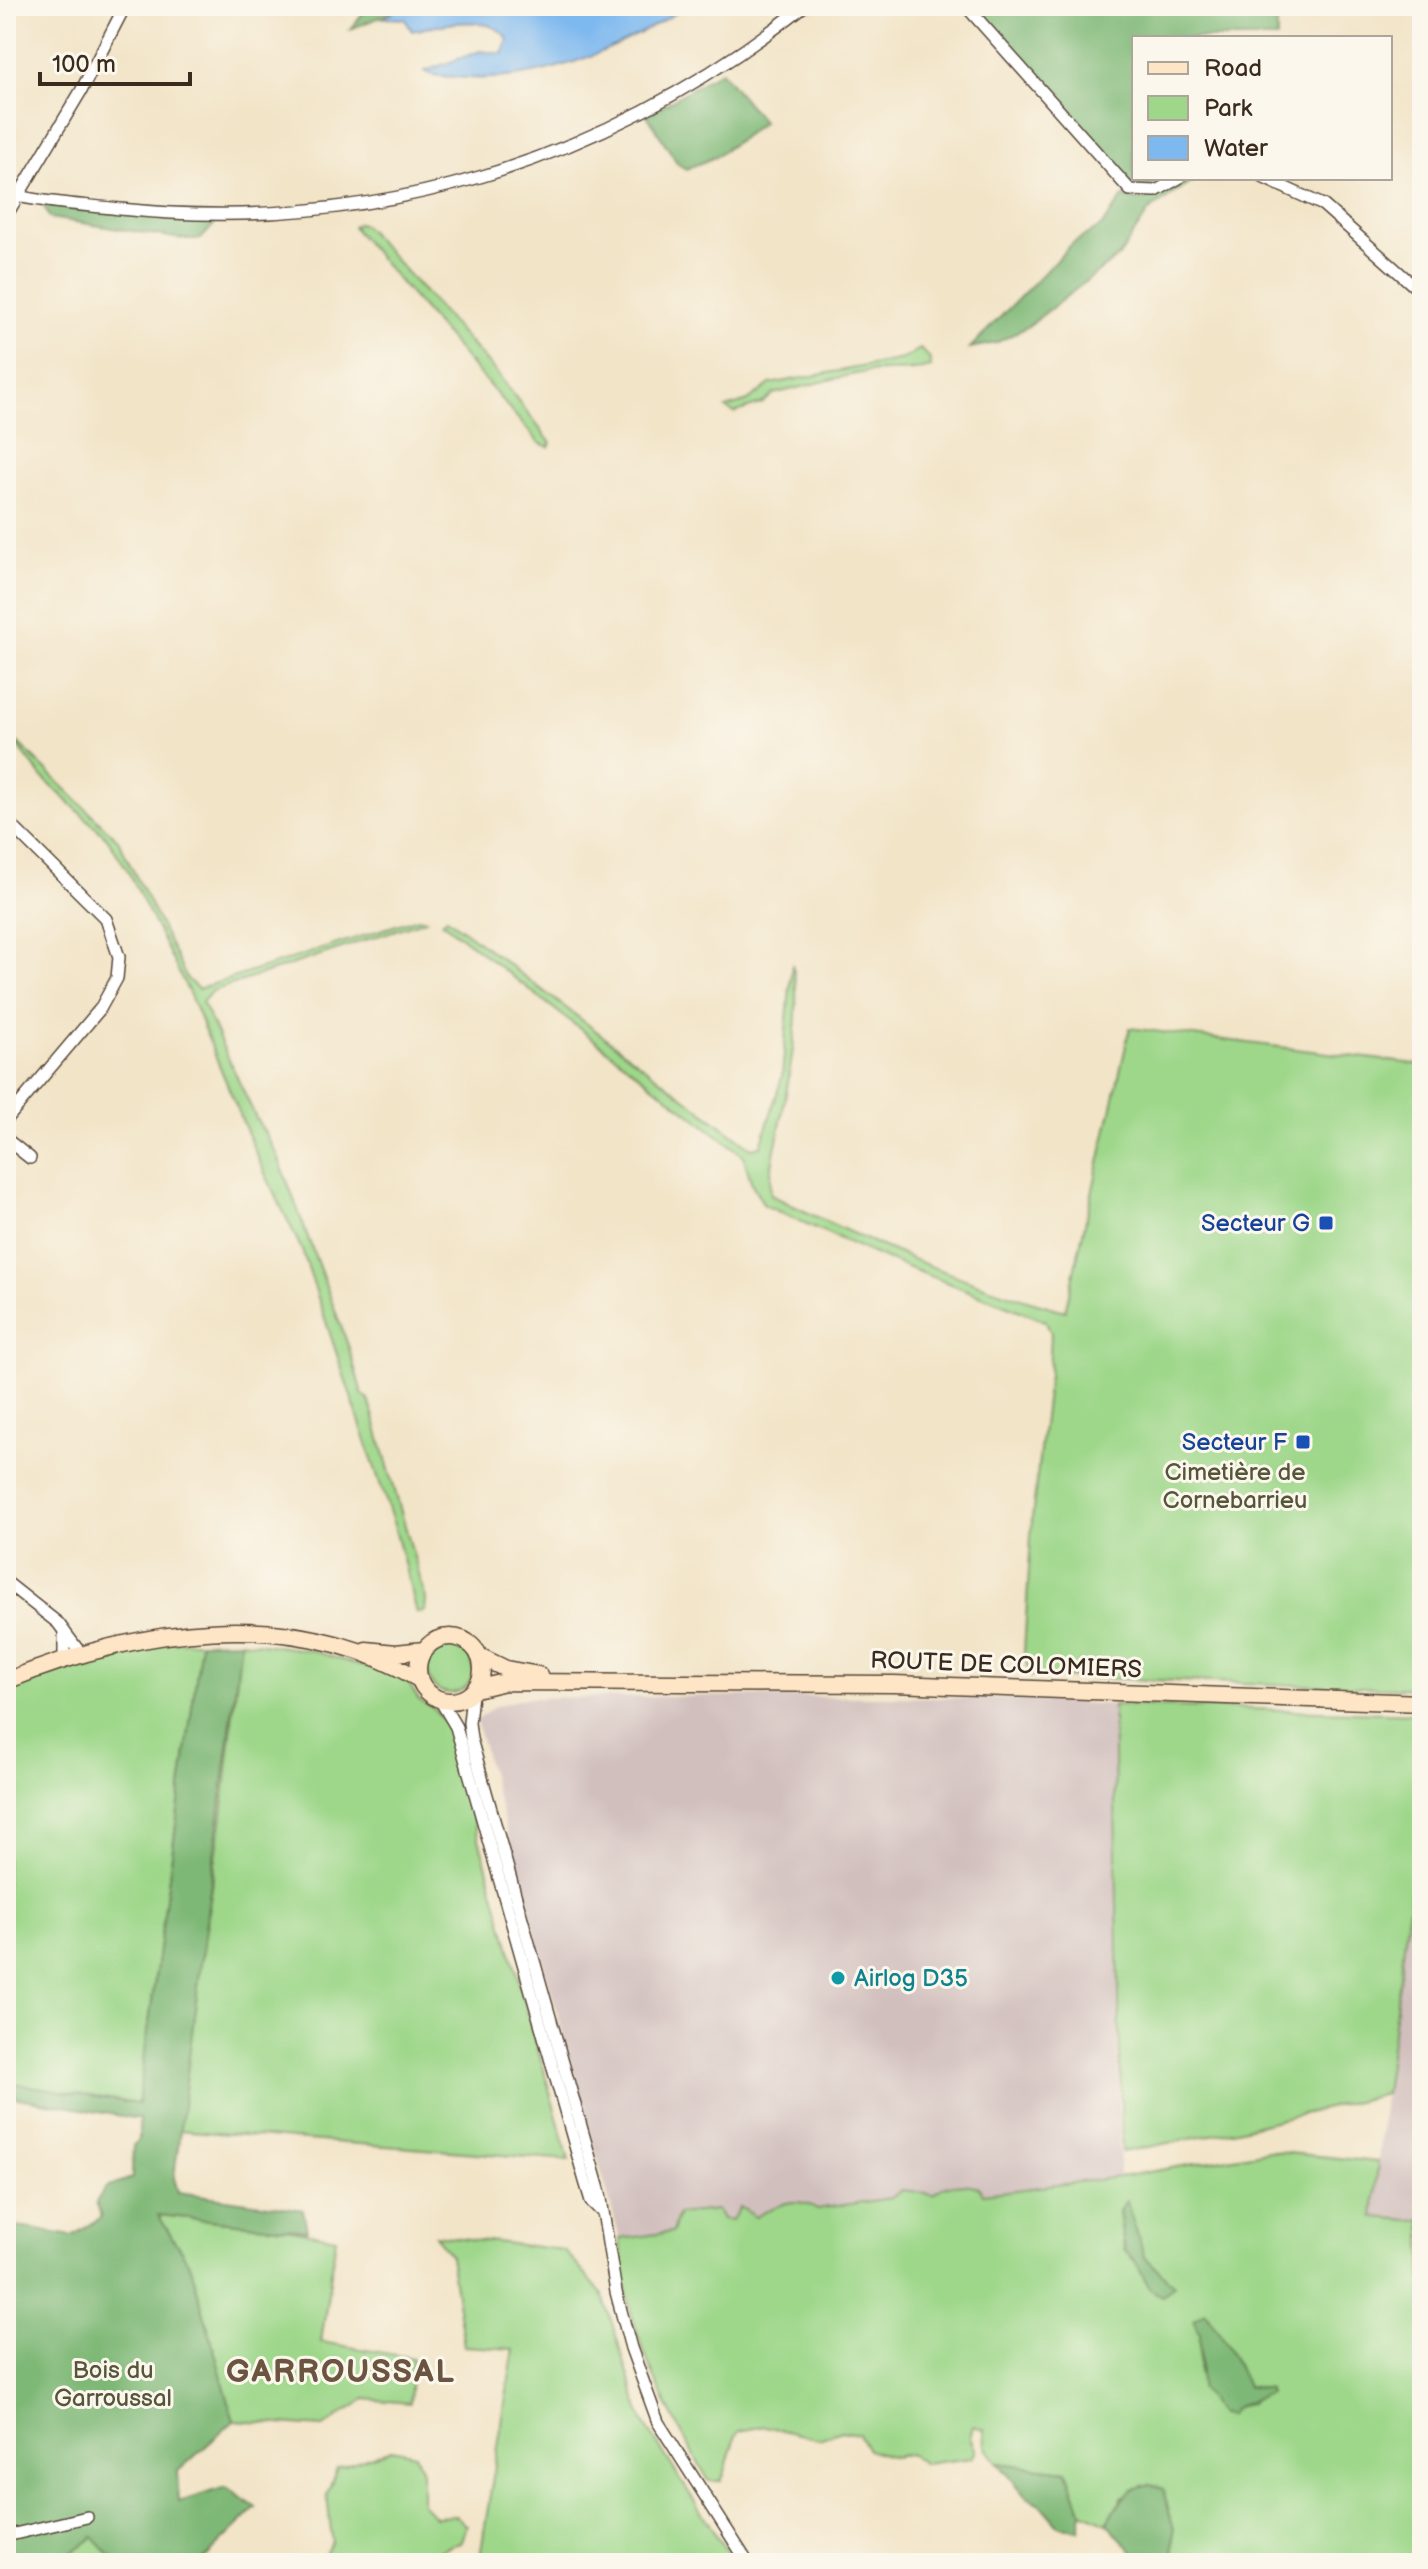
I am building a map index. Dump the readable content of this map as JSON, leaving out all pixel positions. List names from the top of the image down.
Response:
{
  "streets": {
    "main road": ["ROUTE DE COLOMIERS"]
  },
  "districts": ["GARROUSSAL"],
  "parks": ["Cimetière de Cornebarrieu", "Bois du Garroussal"],
  "places": {
    "transit": ["Secteur G", "Secteur F"],
    "other": ["Airlog D35"]
  },
  "legend": ["Road", "Park", "Water"],
  "scale_bar": "100 m"
}
